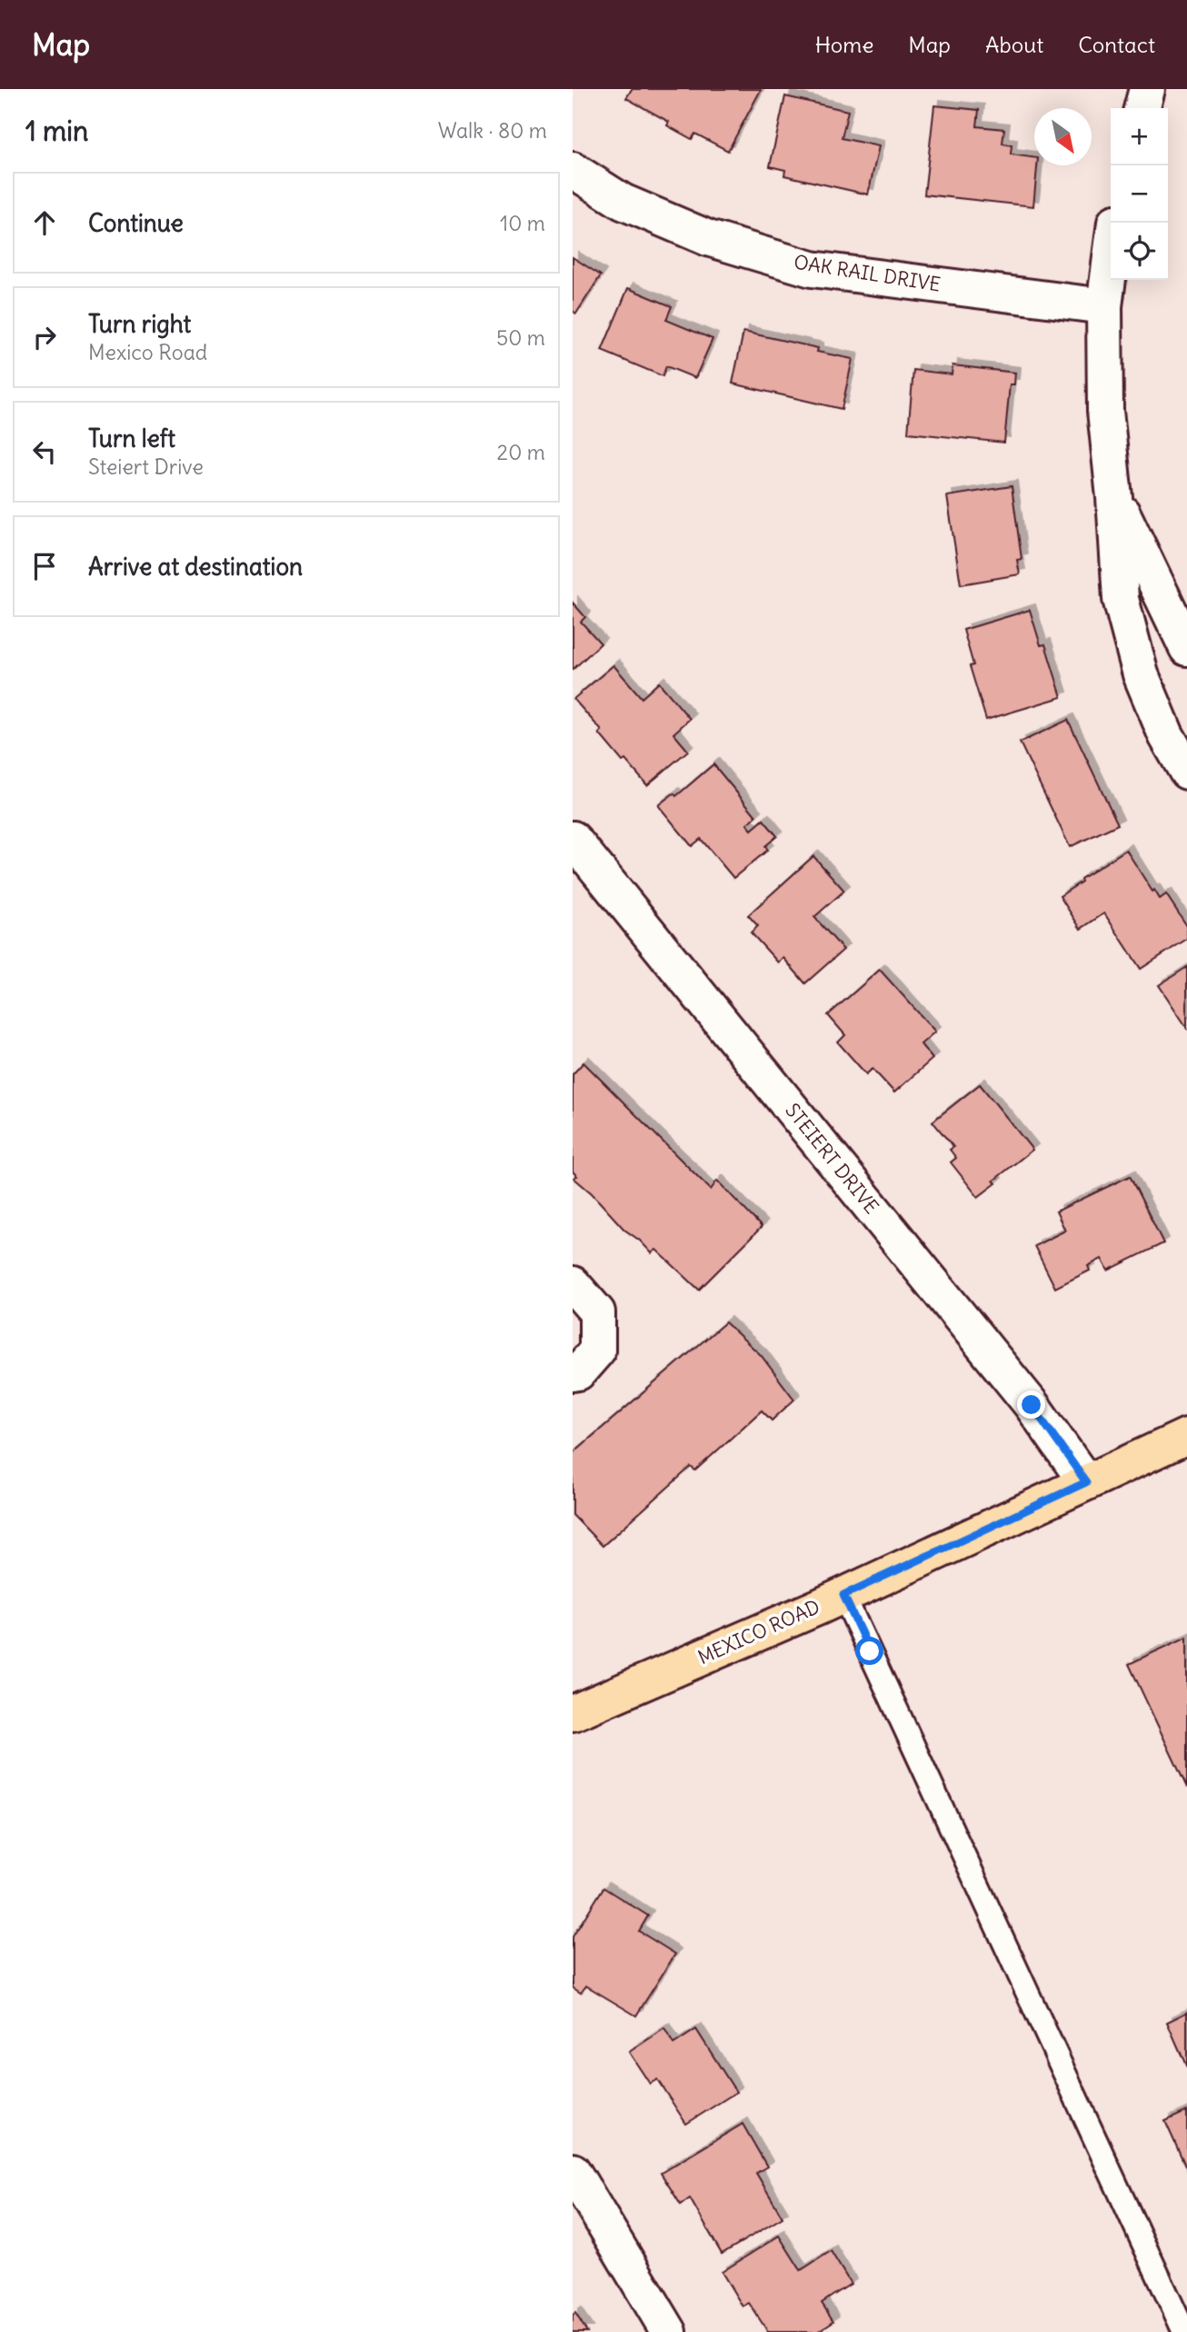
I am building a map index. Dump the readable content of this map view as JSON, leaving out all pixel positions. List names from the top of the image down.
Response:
{
  "streets": {
    "main road": ["MEXICO ROAD"],
    "street": ["OAK RAIL DRIVE", "STEIERT DRIVE"]
  },
  "crossings": [
    ["STEIERT DRIVE", "MEXICO ROAD"]
  ],
  "north": "bottom right",
  "page": {
    "header": "Map",
    "nav": [
      "Home",
      "Map",
      "About",
      "Contact"
    ],
    "heading": ["1 min", "Walk · 80 m"],
    "map_buttons": ["+", "−"],
    "list": [
      ["Continue", "10 m"],
      ["Turn right", "Mexico Road", "50 m"],
      ["Turn left", "Steiert Drive", "20 m"],
      "Arrive at destination"
    ]
  }
}
